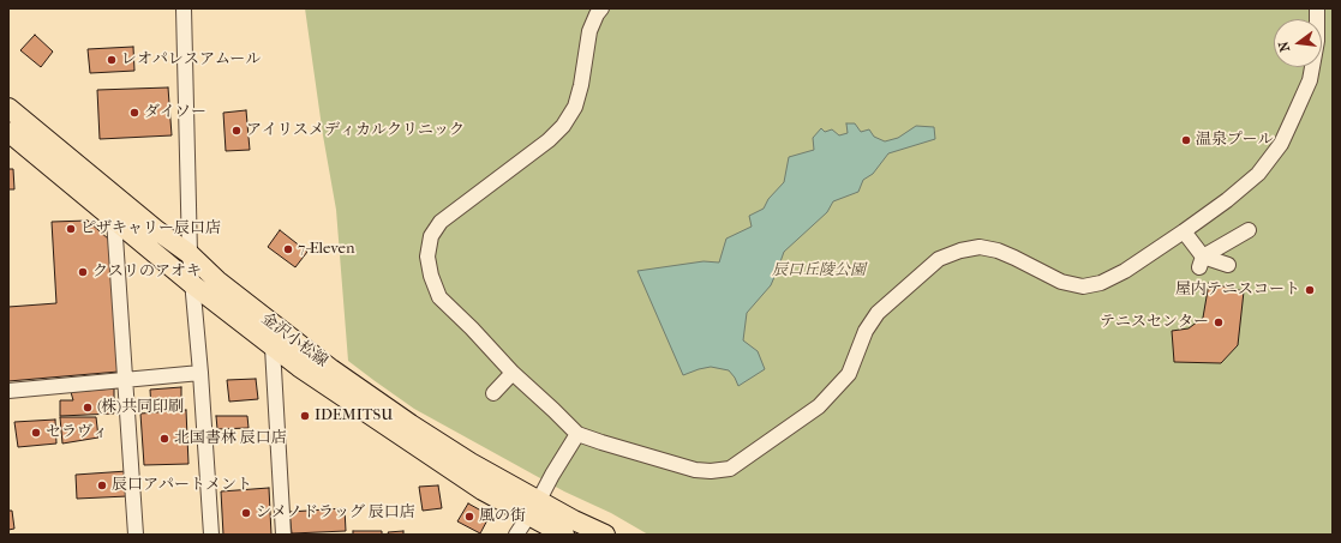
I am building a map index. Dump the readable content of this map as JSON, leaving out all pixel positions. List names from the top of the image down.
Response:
{
  "streets": {
    "main road": ["金沢小松線"]
  },
  "parks": ["辰口丘陵公園"],
  "places": [
    "レオパレスアムール",
    "ダイソー",
    "アイリスメディカルクリニック",
    "温泉プール",
    "ピザキャリー辰口店",
    "7-Eleven",
    "クスリのアオキ",
    "屋内テニスコート",
    "テニスセンター",
    "(株)共同印刷",
    "IDEMITSU",
    "セラヴィ",
    "北国書林 辰口店",
    "辰口アパートメント",
    "シメノドラッグ 辰口店",
    "風の街"
  ],
  "north": "left"
}
